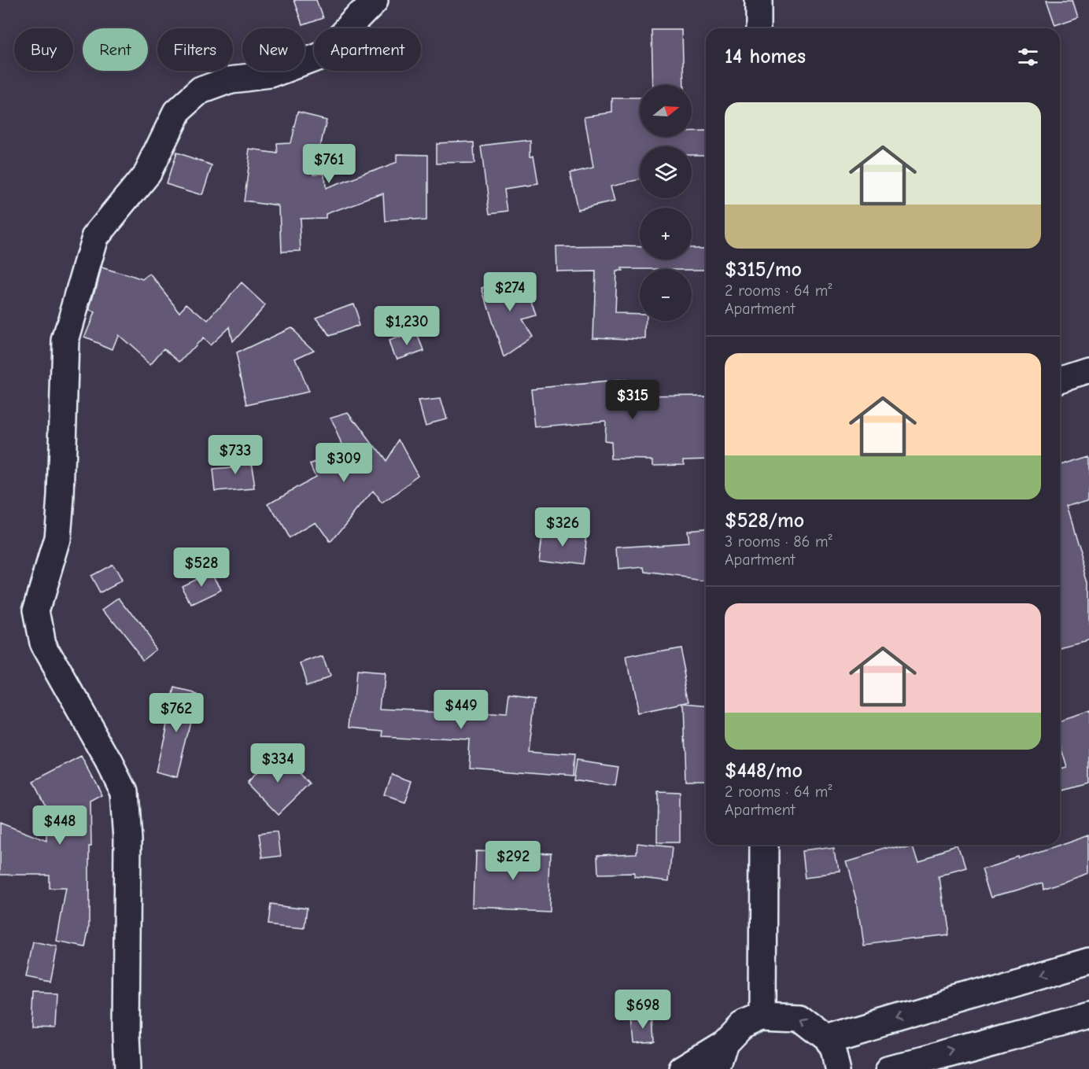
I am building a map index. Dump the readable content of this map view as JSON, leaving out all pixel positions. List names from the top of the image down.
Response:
{
  "north": "right",
  "page": {
    "chip": [
      "Buy",
      "Rent",
      "Filters",
      "New",
      "Apartment"
    ],
    "heading": "14 homes",
    "map_buttons": ["+", "−"],
    "list": [
      {
        "name": "$315/mo",
        "note": "2 rooms · 64 m² · Apartment"
      },
      {
        "name": "$528/mo",
        "note": "3 rooms · 86 m² · Apartment"
      },
      {
        "name": "$448/mo",
        "note": "2 rooms · 64 m² · Apartment"
      }
    ],
    "price": [
      "$761",
      "$274",
      "$1,230",
      "$315",
      "$733",
      "$309",
      "$326",
      "$528",
      "$449",
      "$762",
      "$334",
      "$448",
      "$292",
      "$698"
    ]
  }
}
